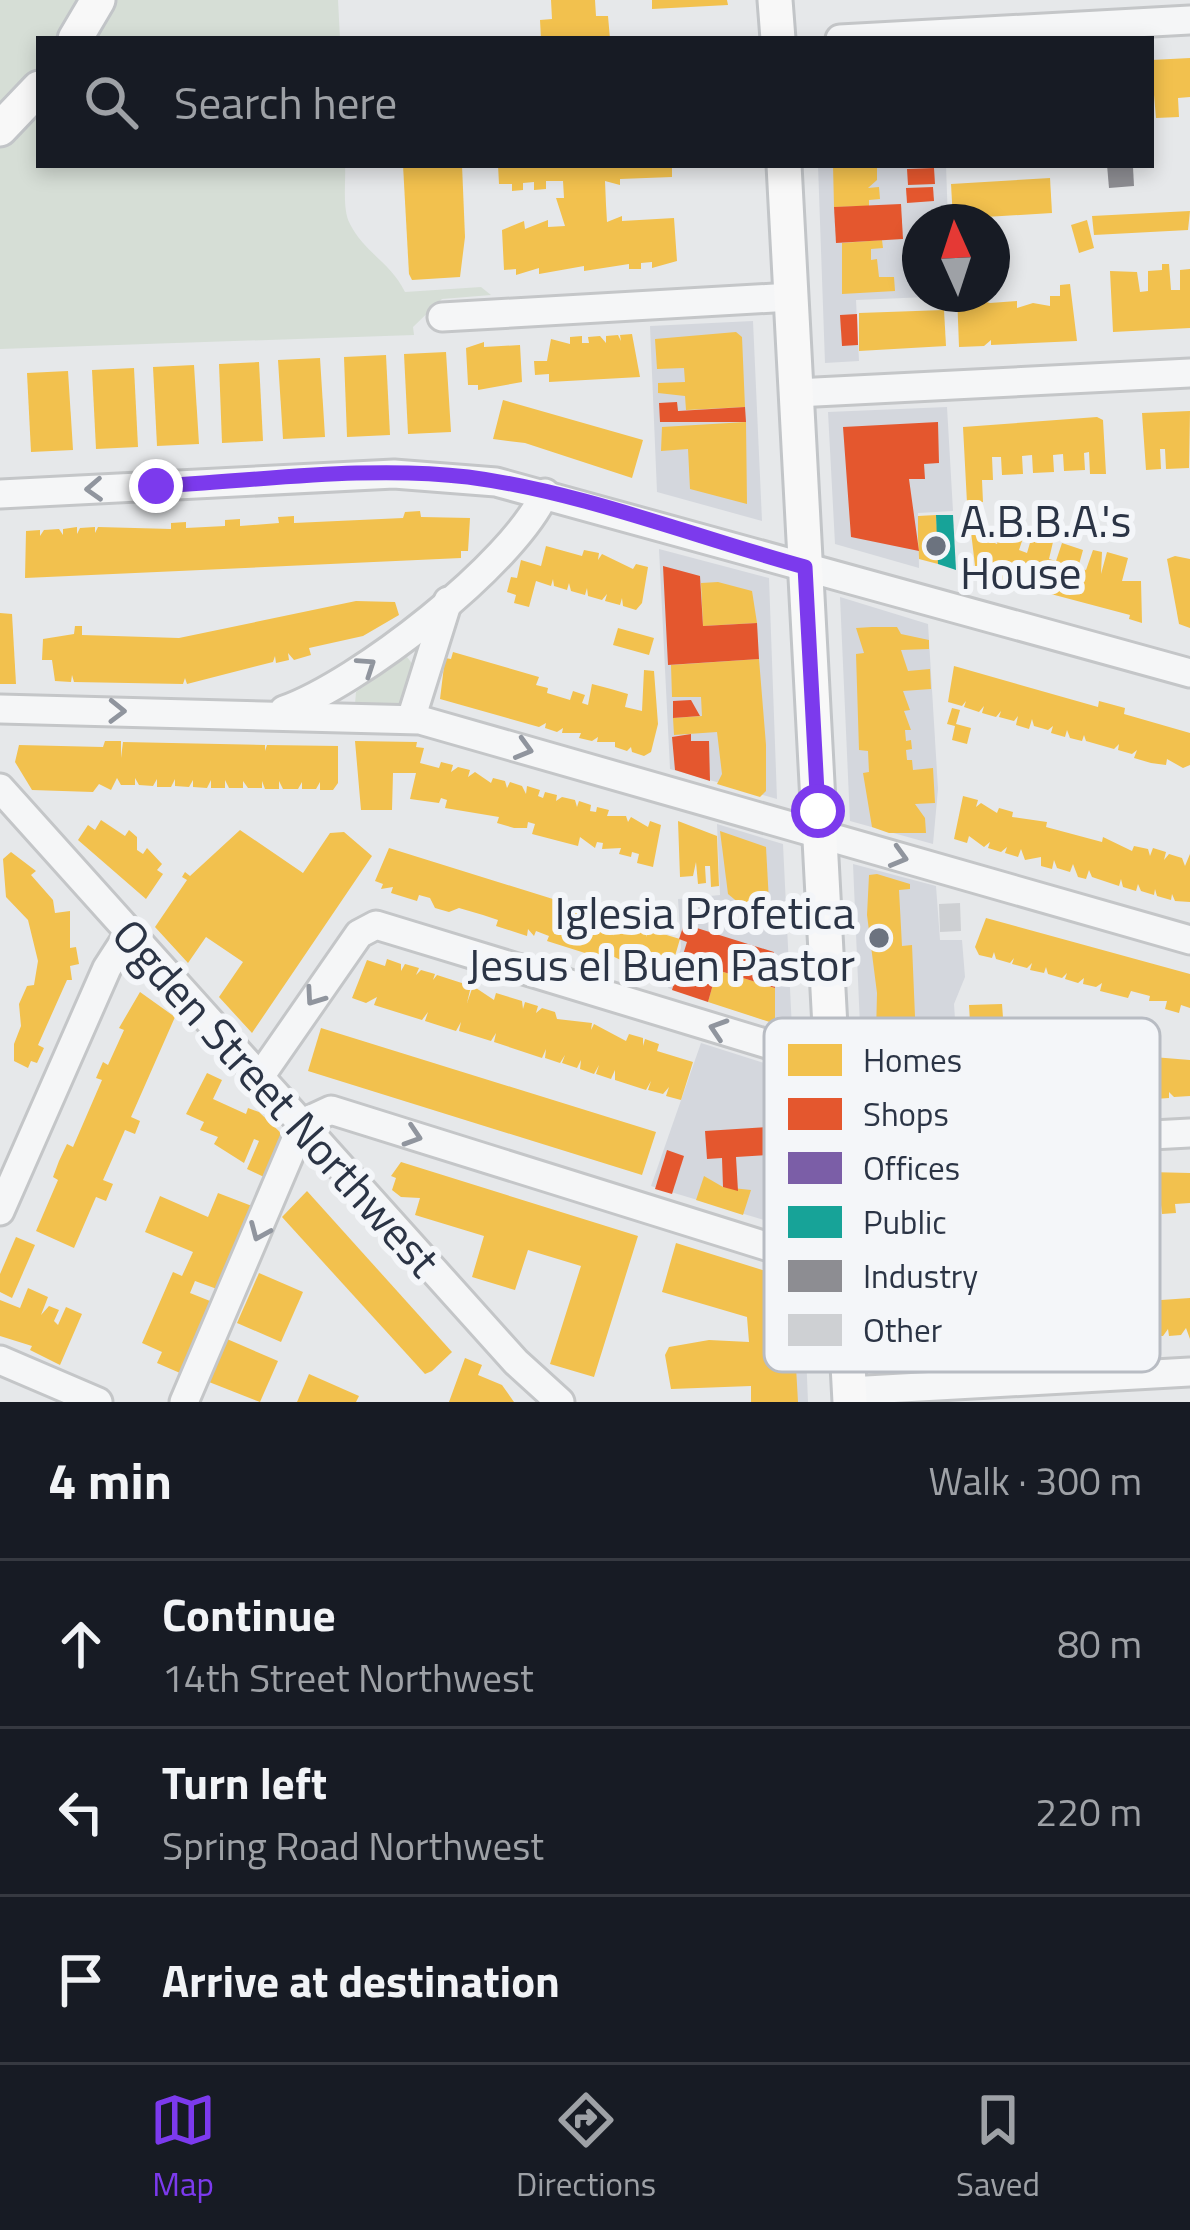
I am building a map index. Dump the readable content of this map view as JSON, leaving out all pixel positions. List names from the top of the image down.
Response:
{
  "streets": {
    "street": ["Ogden Street Northwest"]
  },
  "places": ["A.B.B.A.'s House", "Iglesia Profetica Jesus el Buen Pastor"],
  "legend": [
    "Homes",
    "Shops",
    "Offices",
    "Public",
    "Industry",
    "Other"
  ],
  "north": "top",
  "page": {
    "search": "Search here",
    "heading": ["4 min", "Walk · 300 m"],
    "list": [
      ["Continue", "14th Street Northwest", "80 m"],
      ["Turn left", "Spring Road Northwest", "220 m"],
      "Arrive at destination"
    ],
    "nav": ["Map", "Directions", "Saved"]
  }
}
